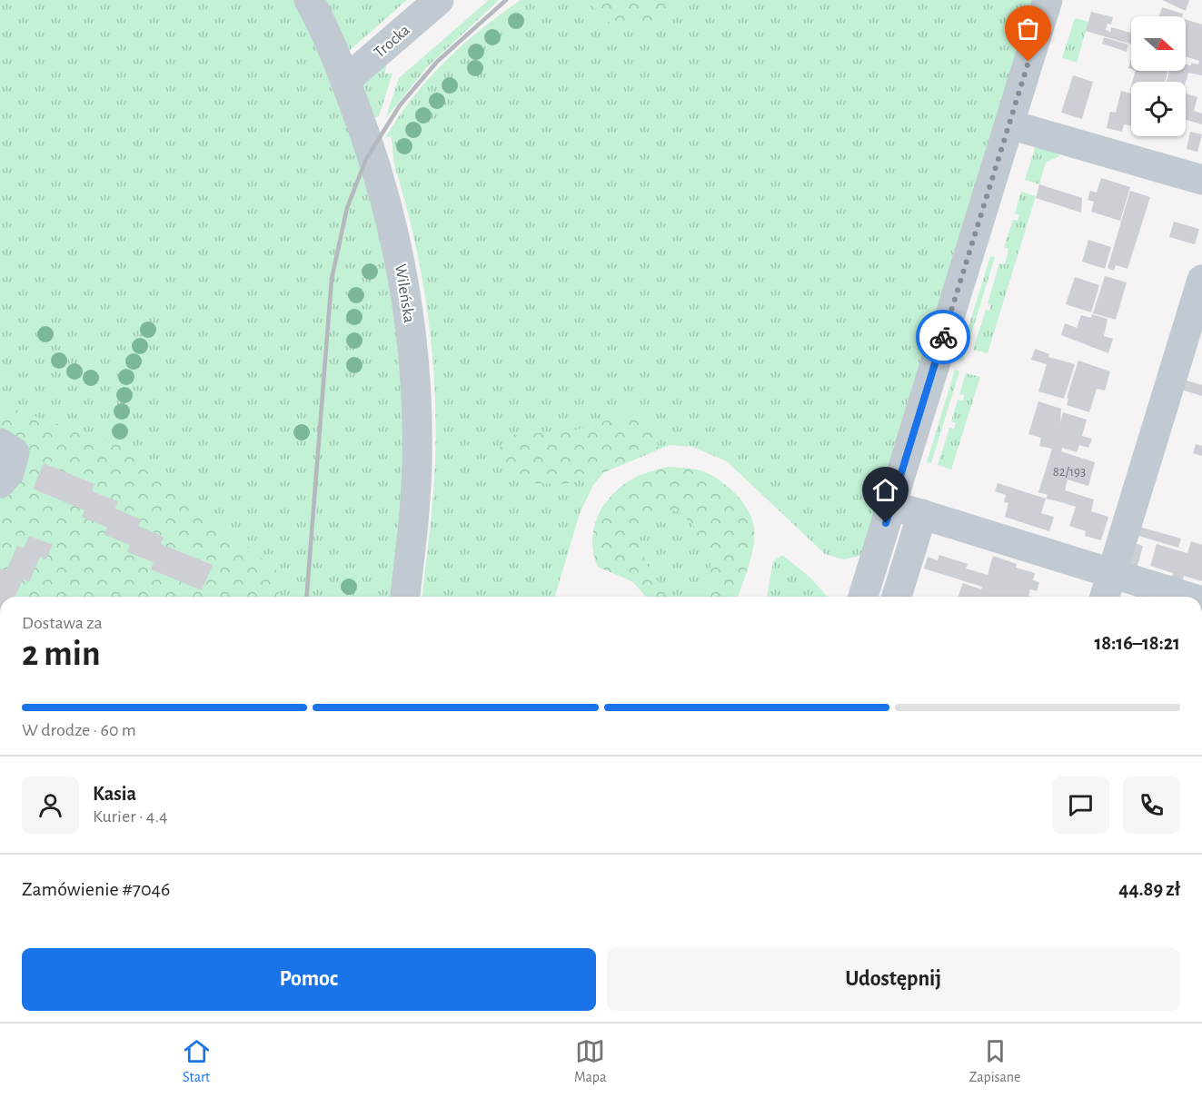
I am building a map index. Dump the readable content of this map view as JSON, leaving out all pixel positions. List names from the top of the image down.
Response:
{
  "streets": {
    "street": ["Trocka", "Wileńska"]
  },
  "crossings": [
    ["Trocka", "Wileńska"]
  ],
  "house_numbers": ["82/193"],
  "north": "right",
  "page": {
    "heading": ["2 min", "Dostawa za", "18:16–18:21"],
    "panel": [
      "Kasia",
      "Kurier · 4.4",
      "Zamówienie #7046",
      "44.89 zł"
    ],
    "bar": "W drodze · 60 m",
    "buttons": ["Pomoc", "Udostępnij"],
    "tabs": ["Start", "Mapa", "Zapisane"]
  }
}
